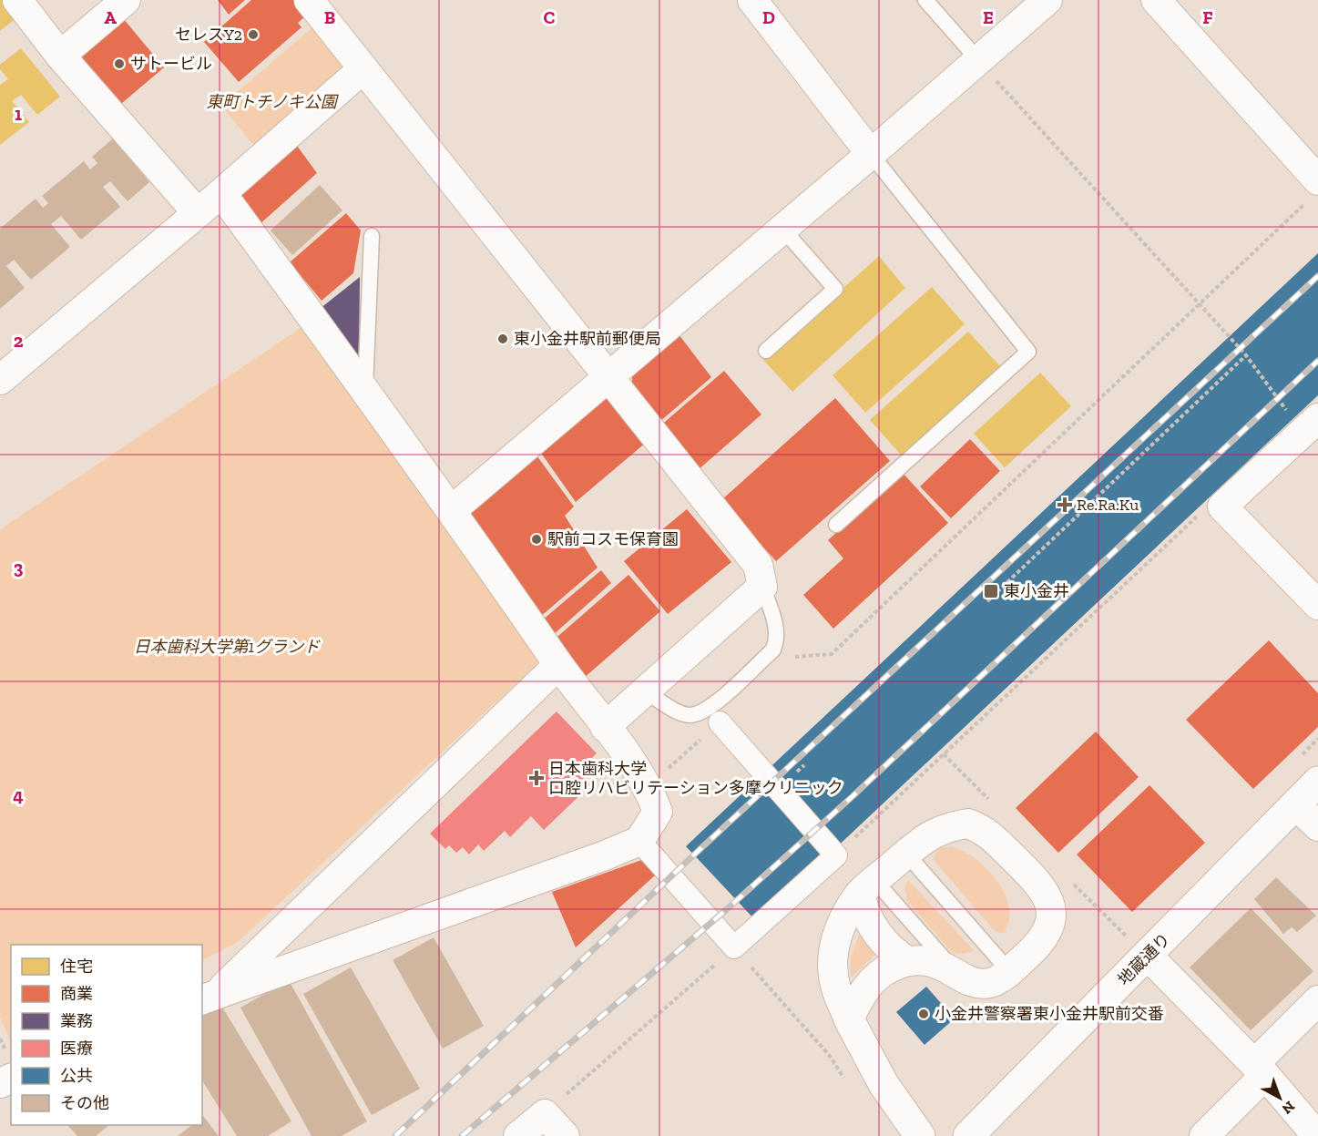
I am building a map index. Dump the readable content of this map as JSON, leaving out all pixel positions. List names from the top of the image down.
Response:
{
  "streets": {
    "street": ["地蔵通り"]
  },
  "parks": ["東町トチノキ公園", "日本歯科大学第1グランド"],
  "places": {
    "other": [
      "セレスY2",
      "サトービル",
      "東小金井駅前郵便局",
      "駅前コスモ保育園",
      "小金井警察署東小金井駅前交番"
    ],
    "health": ["Re.Ra.Ku", "日本歯科大学 口腔リハビリテーション多摩クリニック"],
    "transit": ["東小金井"]
  },
  "legend": [
    "住宅",
    "商業",
    "業務",
    "医療",
    "公共",
    "その他"
  ],
  "north": "bottom right",
  "grid": {
    "columns": [
      "A",
      "B",
      "C",
      "D",
      "E",
      "F"
    ],
    "rows": [
      "1",
      "2",
      "3",
      "4"
    ]
  }
}
